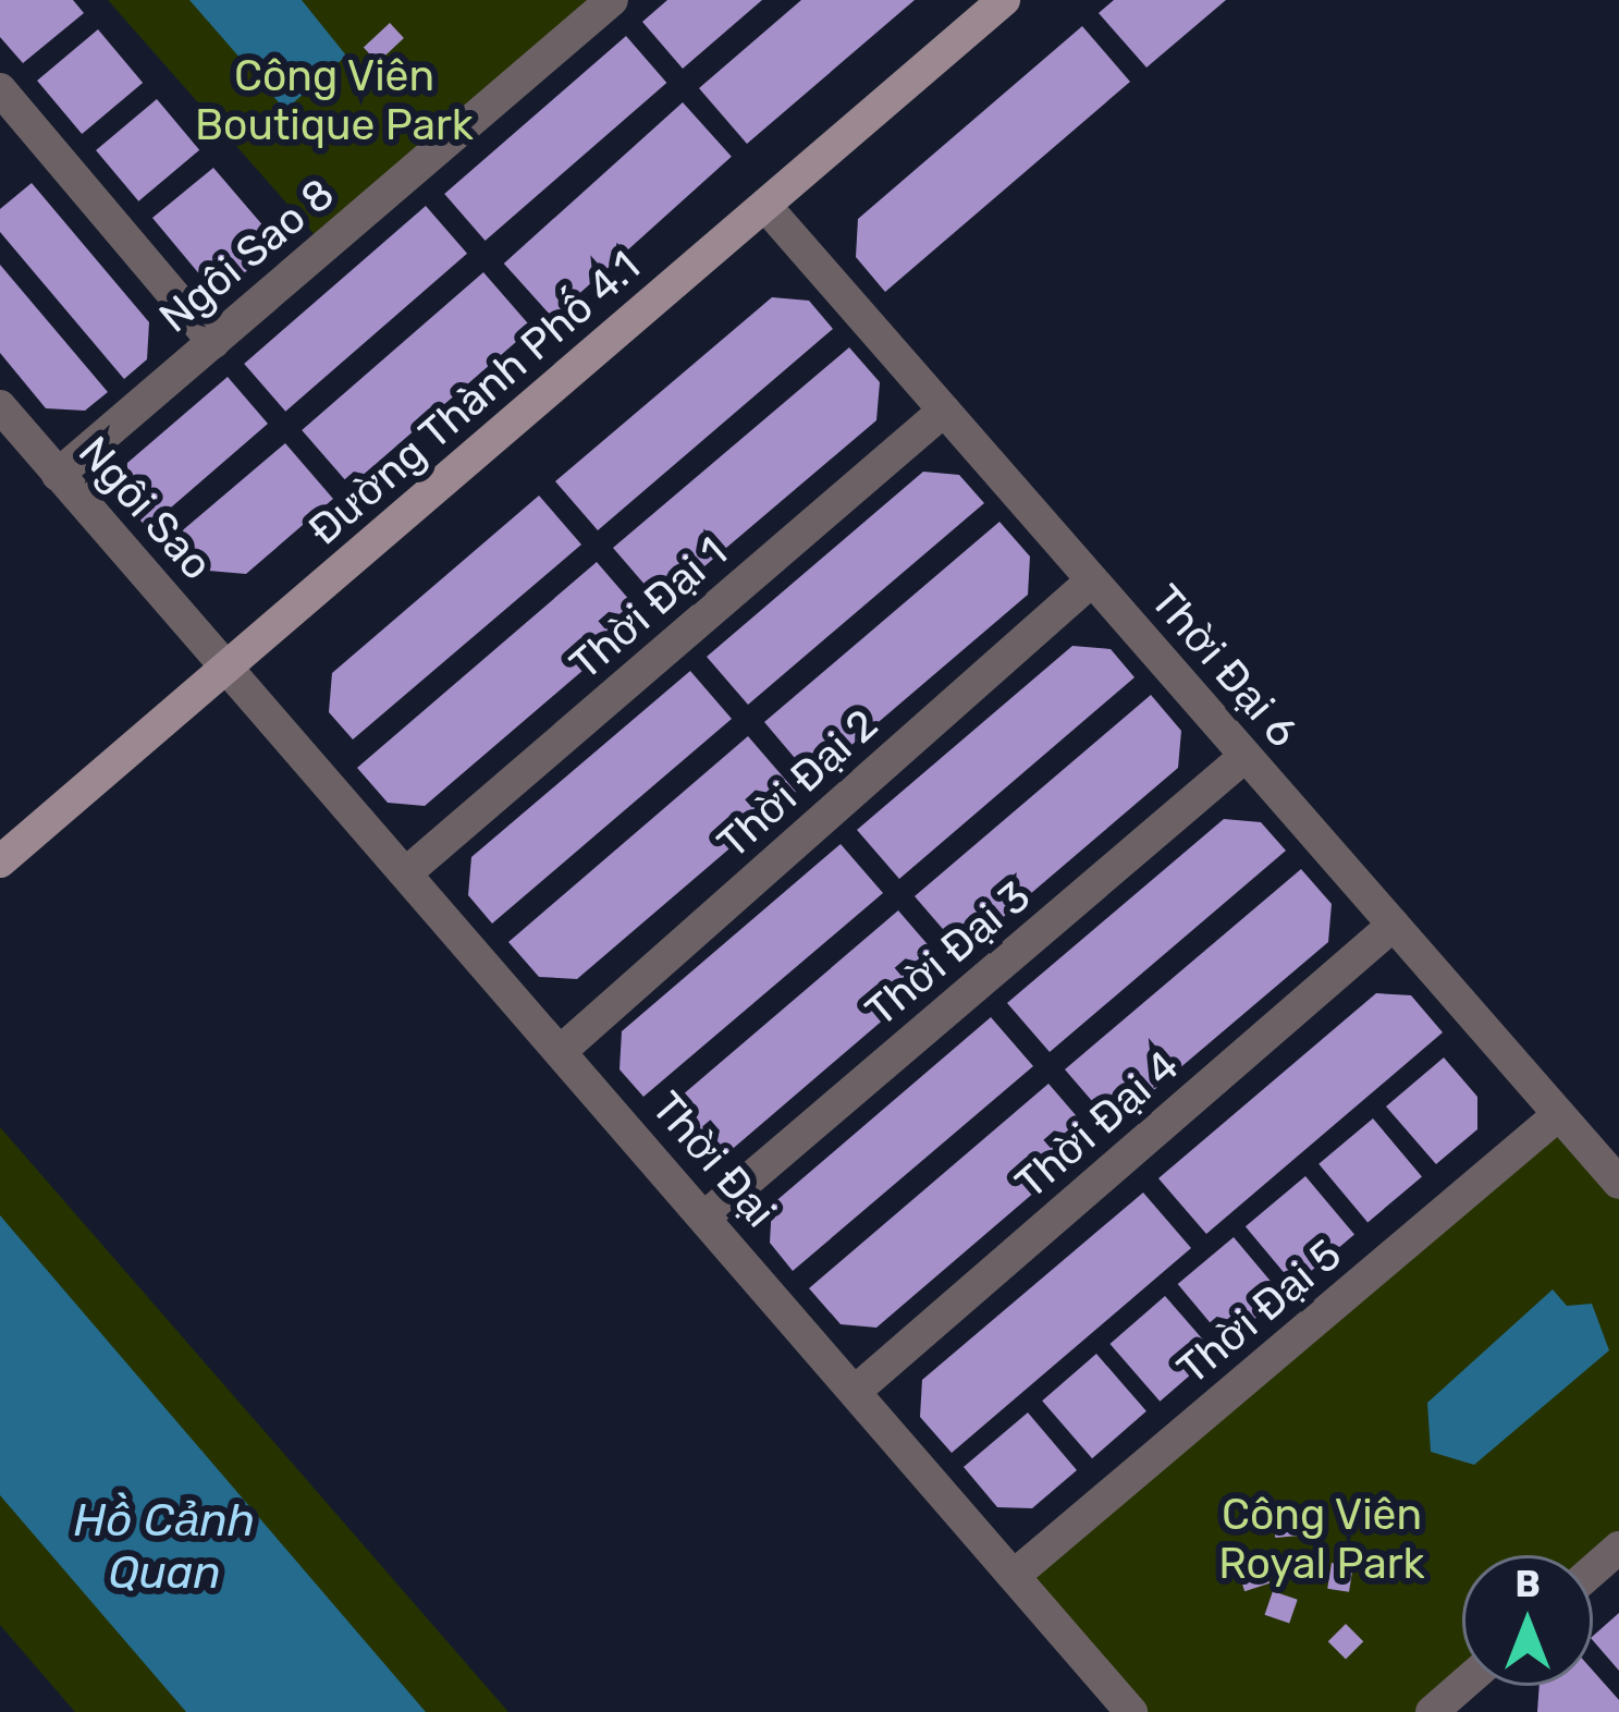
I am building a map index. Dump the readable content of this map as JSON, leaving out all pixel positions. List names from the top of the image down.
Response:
{
  "streets": {
    "street": [
      "Ngôi Sao 8",
      "Đường Thành Phố 4.1",
      "Ngôi Sao",
      "Thời Đại 1",
      "Thời Đại 6",
      "Thời Đại 2",
      "Thời Đại 3",
      "Thời Đại 4",
      "Thời Đại",
      "Thời Đại 5"
    ]
  },
  "crossings": [
    ["Ngôi Sao 8", "Ngôi Sao"],
    ["Đường Thành Phố 4.1", "Ngôi Sao"],
    ["Đường Thành Phố 4.1", "Thời Đại 6"],
    ["Đường Thành Phố 4.1", "Thời Đại"],
    ["Ngôi Sao", "Thời Đại"],
    ["Thời Đại 1", "Thời Đại 6"],
    ["Thời Đại 1", "Thời Đại"],
    ["Thời Đại 6", "Thời Đại 2"],
    ["Thời Đại 6", "Thời Đại 3"],
    ["Thời Đại 6", "Thời Đại 4"],
    ["Thời Đại 6", "Thời Đại 5"],
    ["Thời Đại 2", "Thời Đại"],
    ["Thời Đại 3", "Thời Đại"],
    ["Thời Đại 4", "Thời Đại"],
    ["Thời Đại", "Thời Đại 5"]
  ],
  "water": ["Hồ Cảnh Quan"],
  "parks": ["Công Viên Boutique Park", "Công Viên Royal Park"],
  "north": "top"
}
